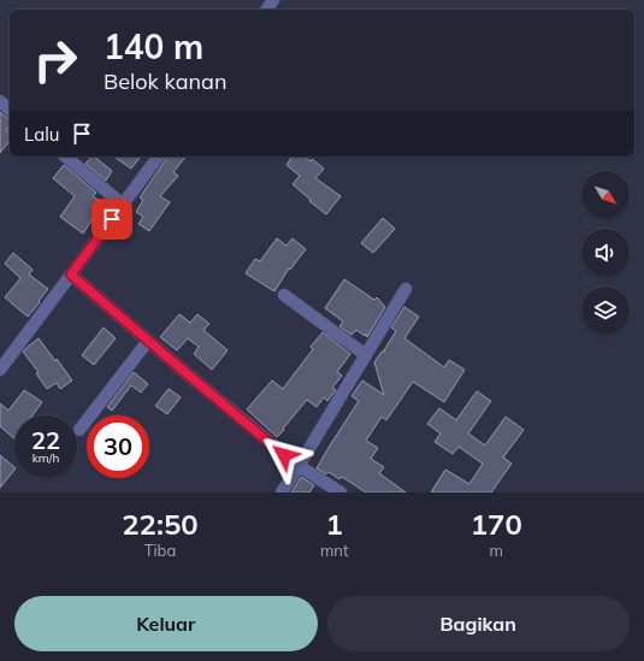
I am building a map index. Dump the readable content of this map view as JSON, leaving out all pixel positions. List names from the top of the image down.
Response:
{
  "north": "bottom right",
  "page": {
    "turn": ["140 m", "Belok kanan"],
    "then": "Lalu",
    "speed": "22 km/h",
    "limit": "30",
    "eta": [
      "22:50",
      "Tiba",
      "1",
      "mnt",
      "170",
      "m"
    ],
    "buttons": ["Keluar", "Bagikan"]
  }
}
